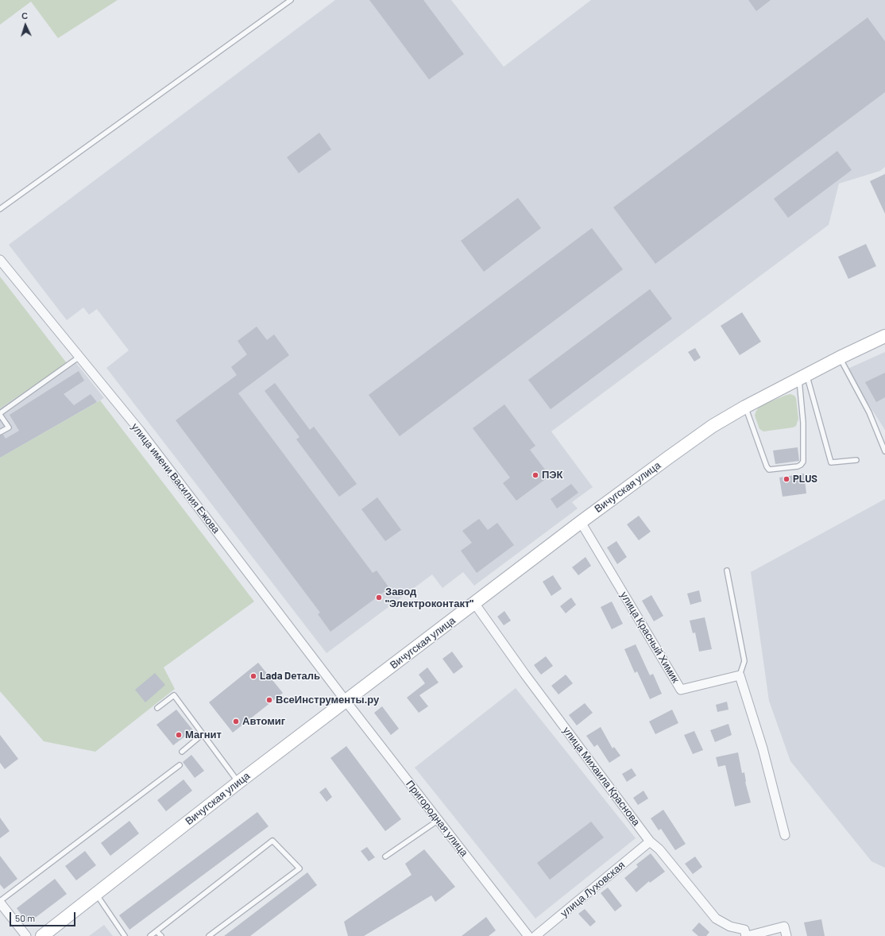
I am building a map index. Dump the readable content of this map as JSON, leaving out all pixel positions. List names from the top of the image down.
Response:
{
  "streets": {
    "main road": ["Вичугская улица"],
    "street": [
      "улица имени Василия Ежова",
      "улица Красный Химик",
      "улица Михаила Краснова",
      "Пригородная улица",
      "улица Луховская"
    ]
  },
  "crossings": [
    ["улица имени Василия Ежова", "Вичугская улица"],
    ["улица имени Василия Ежова", "Пригородная улица"],
    ["Вичугская улица", "улица Красный Химик"],
    ["Вичугская улица", "улица Михаила Краснова"],
    ["Вичугская улица", "Пригородная улица"],
    ["улица Михаила Краснова", "улица Луховская"]
  ],
  "places": [
    "ПЭК",
    "PLUS",
    "Завод \"Электроконтакт\"",
    "Lada Dеталь",
    "ВсеИнструменты.ру",
    "Автомиг",
    "Магнит"
  ],
  "scale_bar": "50 m",
  "north": "top"
}
